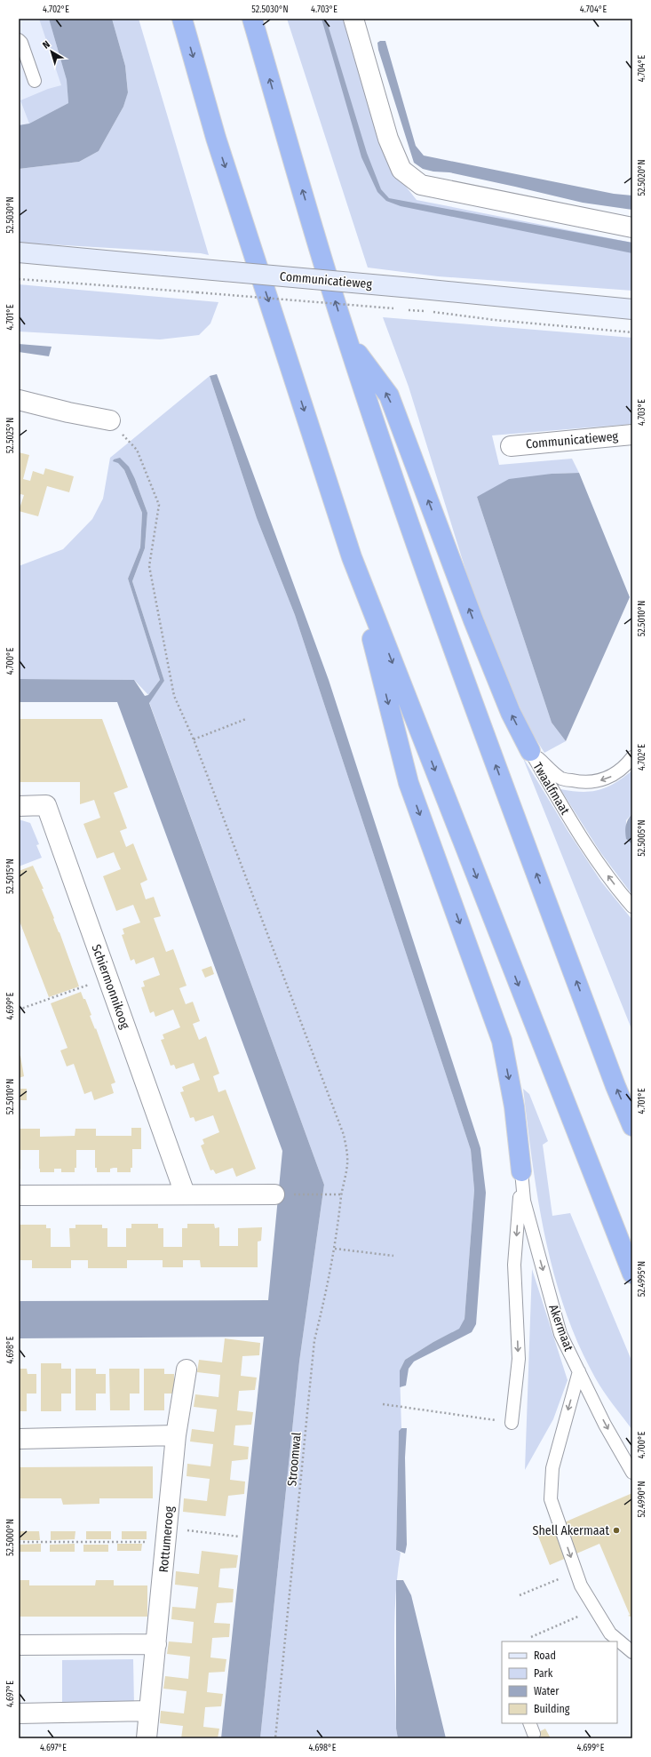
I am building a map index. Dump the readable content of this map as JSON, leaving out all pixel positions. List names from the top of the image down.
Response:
{
  "streets": {
    "street": ["Communicatieweg", "Schiermonnikoog", "Rottumeroog"],
    "lane": ["Twaalfmaat", "Akermaat"],
    "path": ["Stroomwal"]
  },
  "one_way": ["Twaalfmaat"],
  "places": ["Shell Akermaat"],
  "legend": [
    "Road",
    "Park",
    "Water",
    "Building"
  ],
  "north": "top left",
  "coordinates": [
    "4.702°E",
    "52.5030°N",
    "4.703°E",
    "4.704°E",
    "52.5020°N",
    "4.701°E",
    "52.5025°N",
    "52.5010°N",
    "4.700°E",
    "52.5005°N",
    "52.5015°N",
    "4.699°E",
    "52.4995°N",
    "4.698°E",
    "52.4990°N",
    "52.5000°N",
    "4.697°E"
  ]
}
